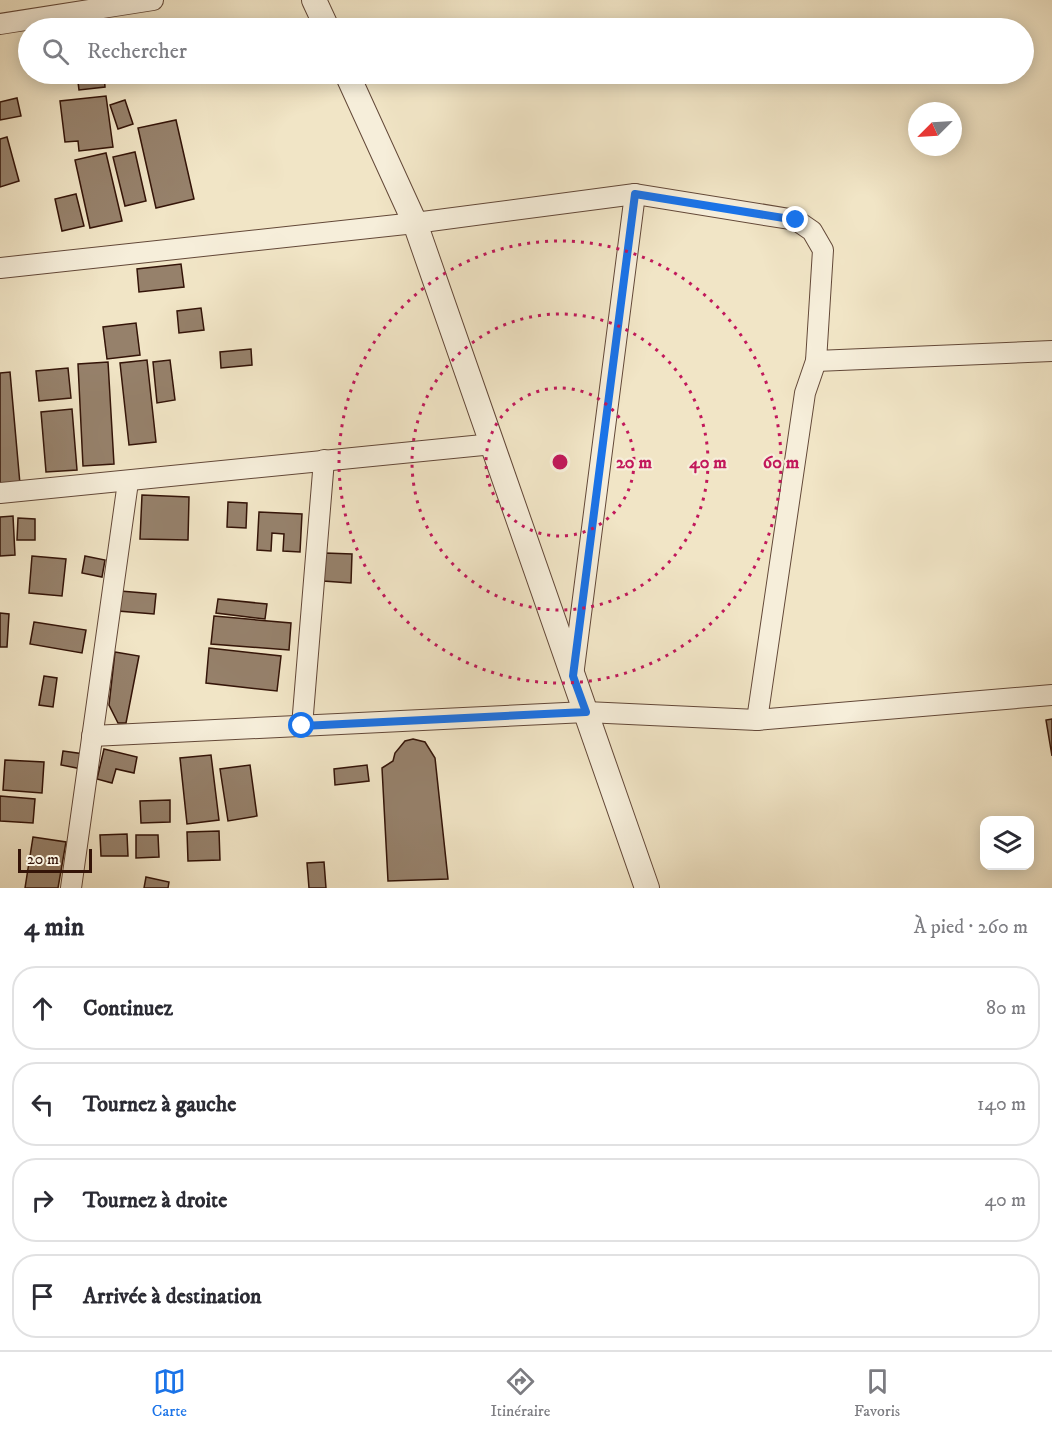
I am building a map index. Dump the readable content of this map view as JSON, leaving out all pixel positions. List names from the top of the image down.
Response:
{
  "scale_bar": "20 m",
  "north": "bottom left",
  "page": {
    "search": "Rechercher",
    "scale": "20 m",
    "heading": ["4 min", "À pied · 260 m"],
    "list": [
      ["Continuez", "80 m"],
      ["Tournez à gauche", "140 m"],
      ["Tournez à droite", "40 m"],
      "Arrivée à destination"
    ],
    "nav": ["Carte", "Itinéraire", "Favoris"]
  },
  "rings": ["20 m", "40 m", "60 m"]
}
